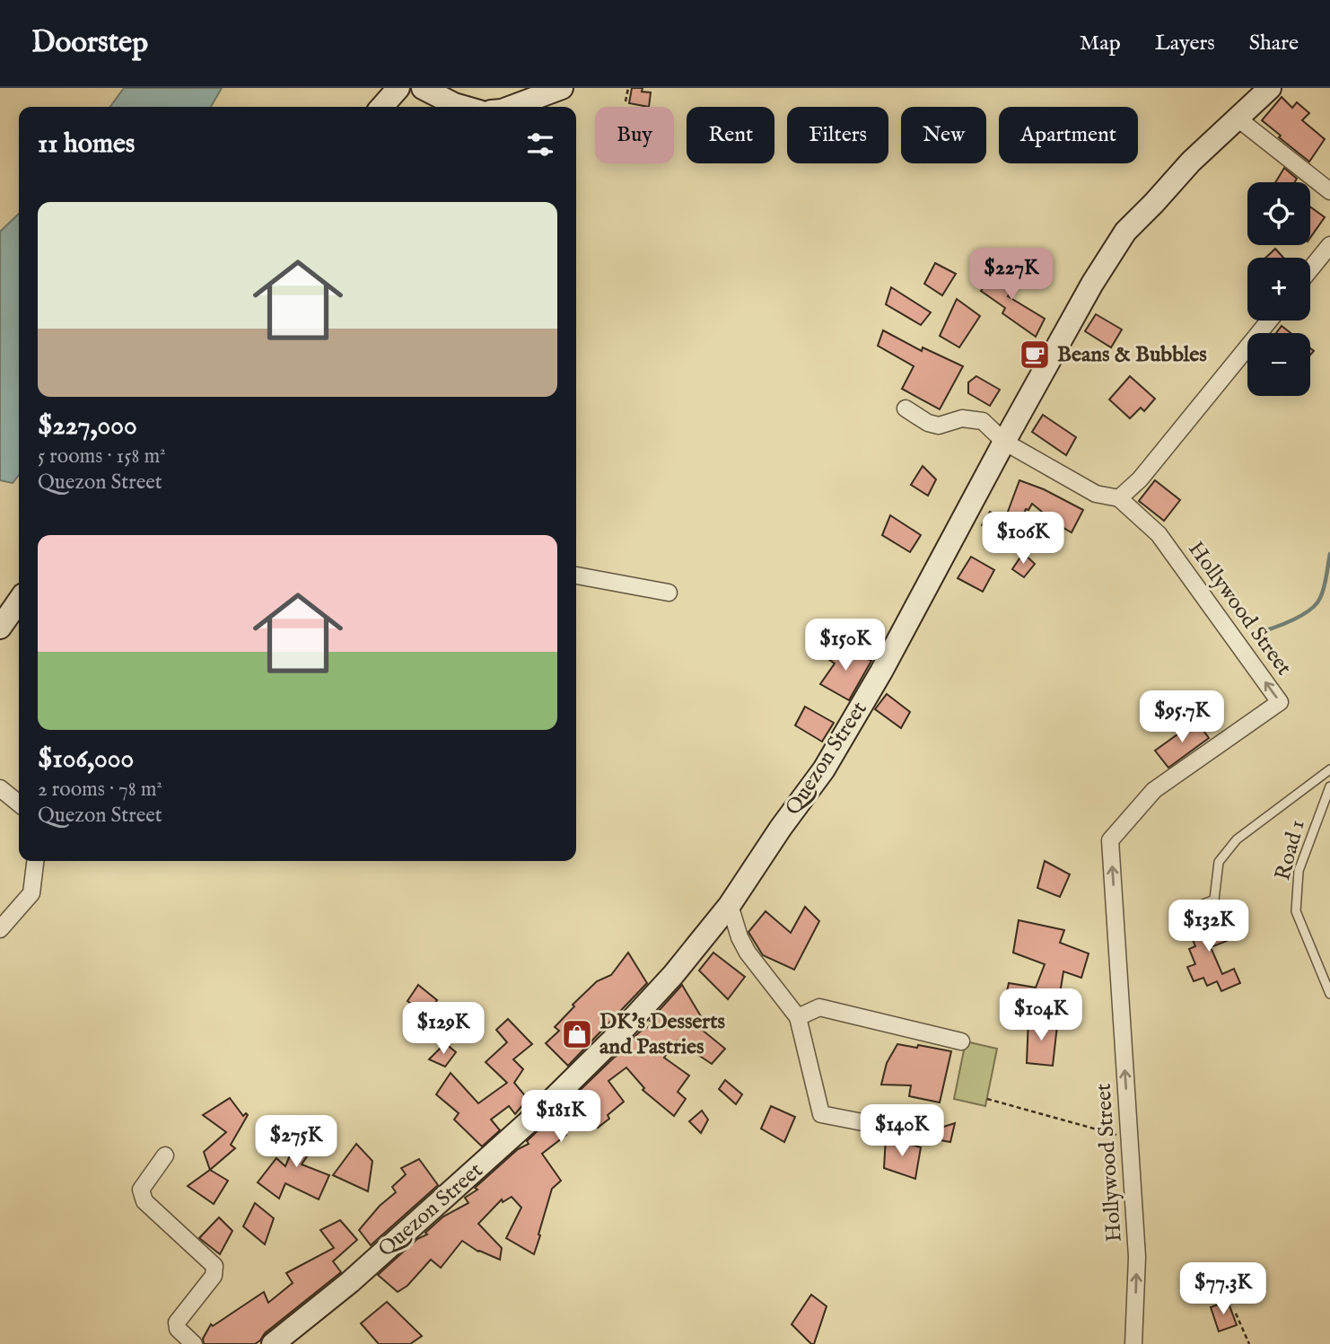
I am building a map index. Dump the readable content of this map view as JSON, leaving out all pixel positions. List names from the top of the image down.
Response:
{
  "streets": {
    "street": ["Hollywood Street", "Quezon Street"],
    "lane": ["Road 1"]
  },
  "one_way": ["Hollywood Street"],
  "places": {
    "cafe": ["Beans & Bubbles"],
    "shop": ["DK's Desserts and Pastries"]
  },
  "page": {
    "header": "Doorstep",
    "nav": ["Map", "Layers", "Share"],
    "chip": [
      "Buy",
      "Rent",
      "Filters",
      "New",
      "Apartment"
    ],
    "heading": "11 homes",
    "map_buttons": ["+", "−"],
    "list": [
      {
        "name": "$227,000",
        "note": "5 rooms · 158 m² · Quezon Street"
      },
      {
        "name": "$106,000",
        "note": "2 rooms · 78 m² · Quezon Street"
      }
    ],
    "price": [
      "$227K",
      "$106K",
      "$150K",
      "$95.7K",
      "$132K",
      "$104K",
      "$129K",
      "$181K",
      "$140K",
      "$275K",
      "$77.3K"
    ]
  }
}
